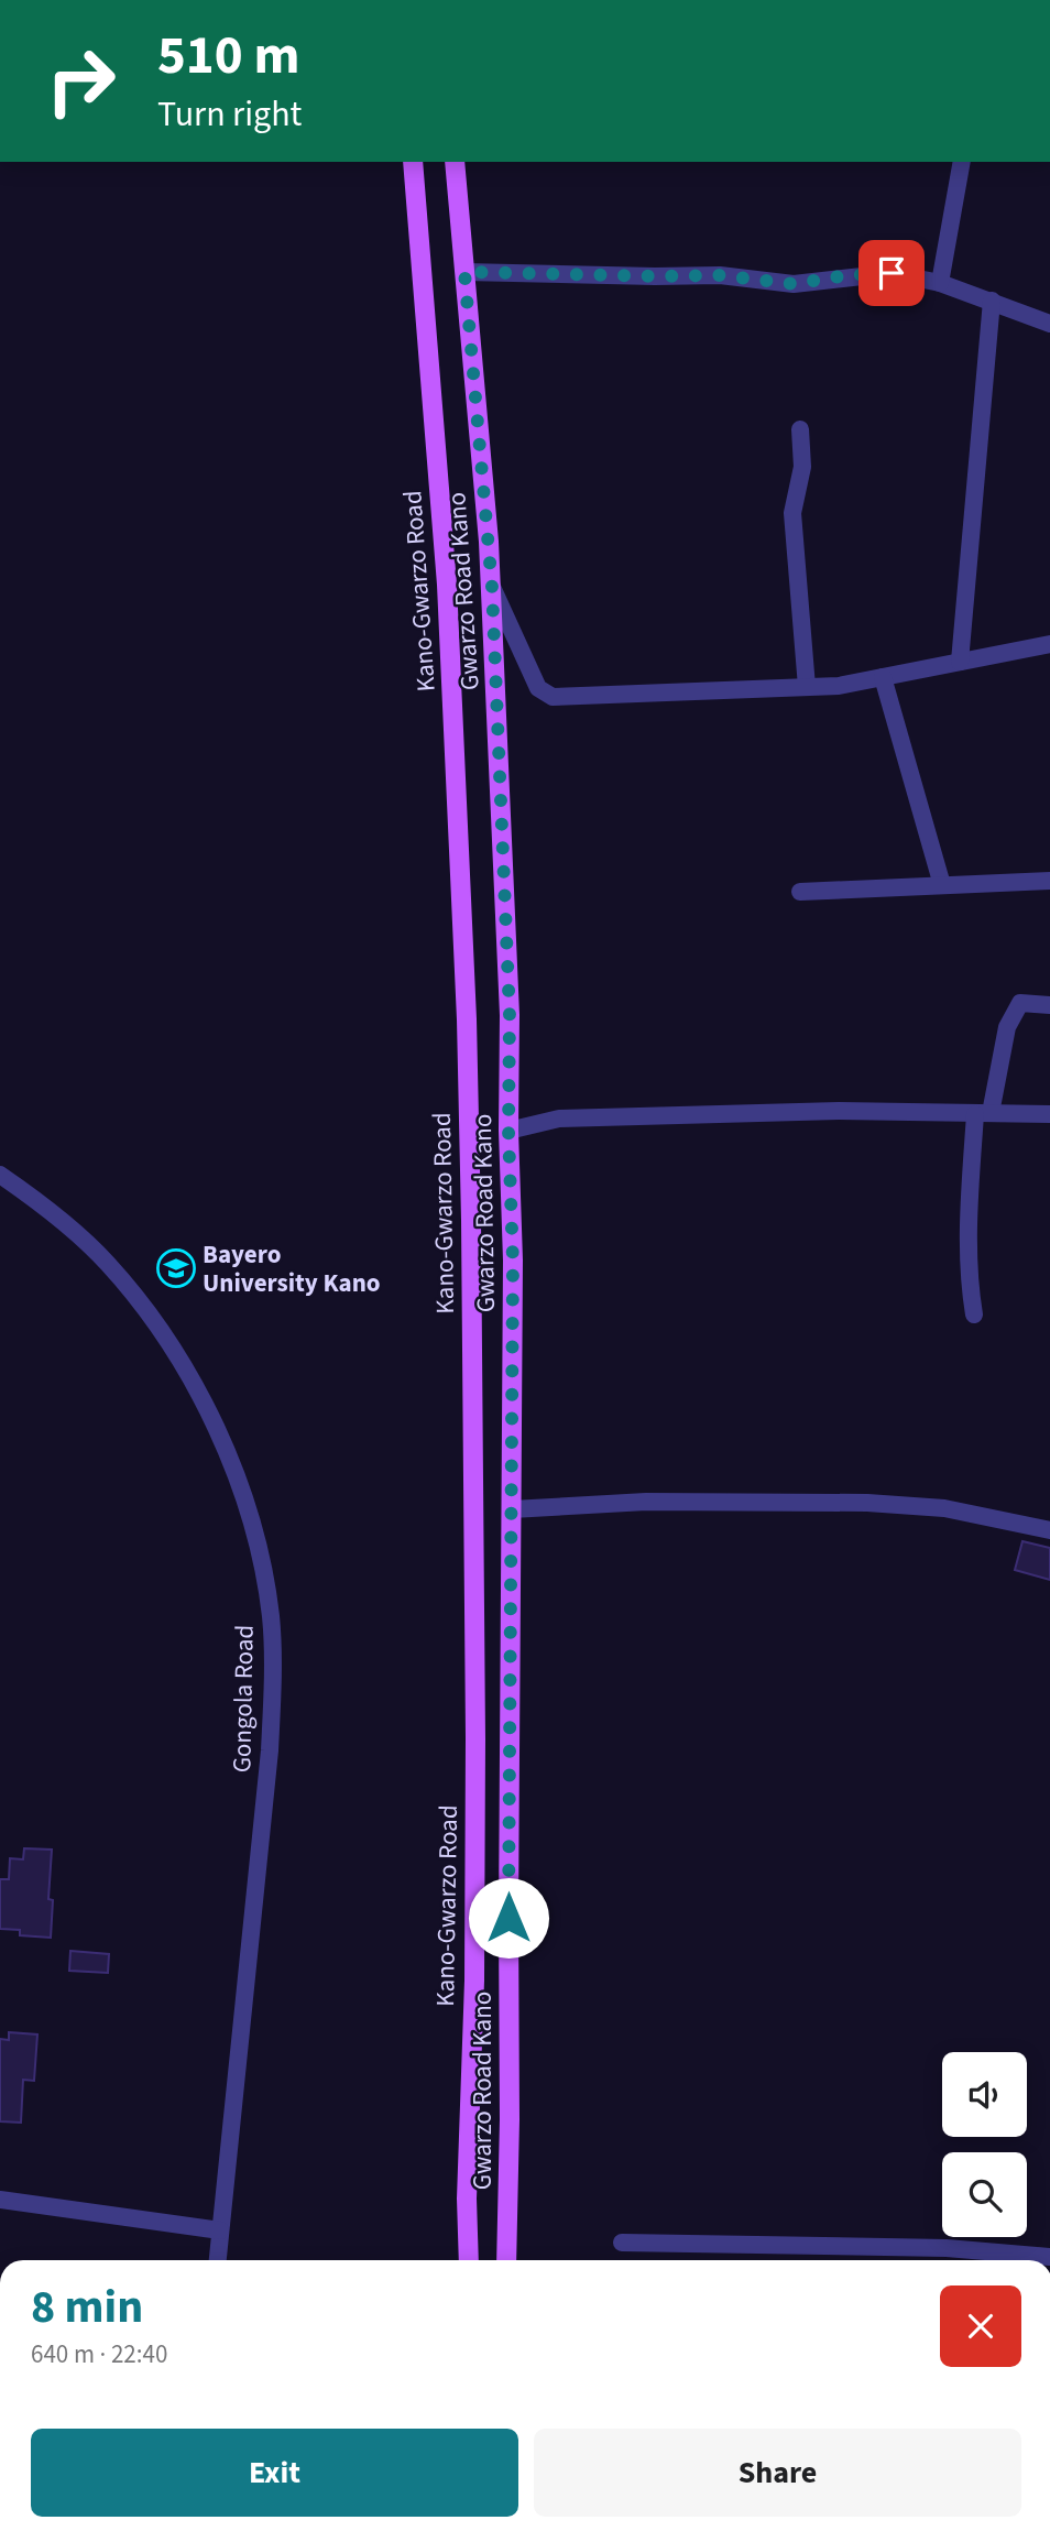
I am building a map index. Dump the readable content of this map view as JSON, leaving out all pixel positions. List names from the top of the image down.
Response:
{
  "streets": {
    "main road": ["Kano-Gwarzo Road", "Gwarzo Road Kano"],
    "street": ["Gongola Road"]
  },
  "places": {
    "school or university": ["Bayero University Kano"]
  },
  "page": {
    "turn": ["510 m", "Turn right"],
    "heading": ["8 min", "640 m · 22:40"],
    "buttons": ["Exit", "Share"]
  }
}
